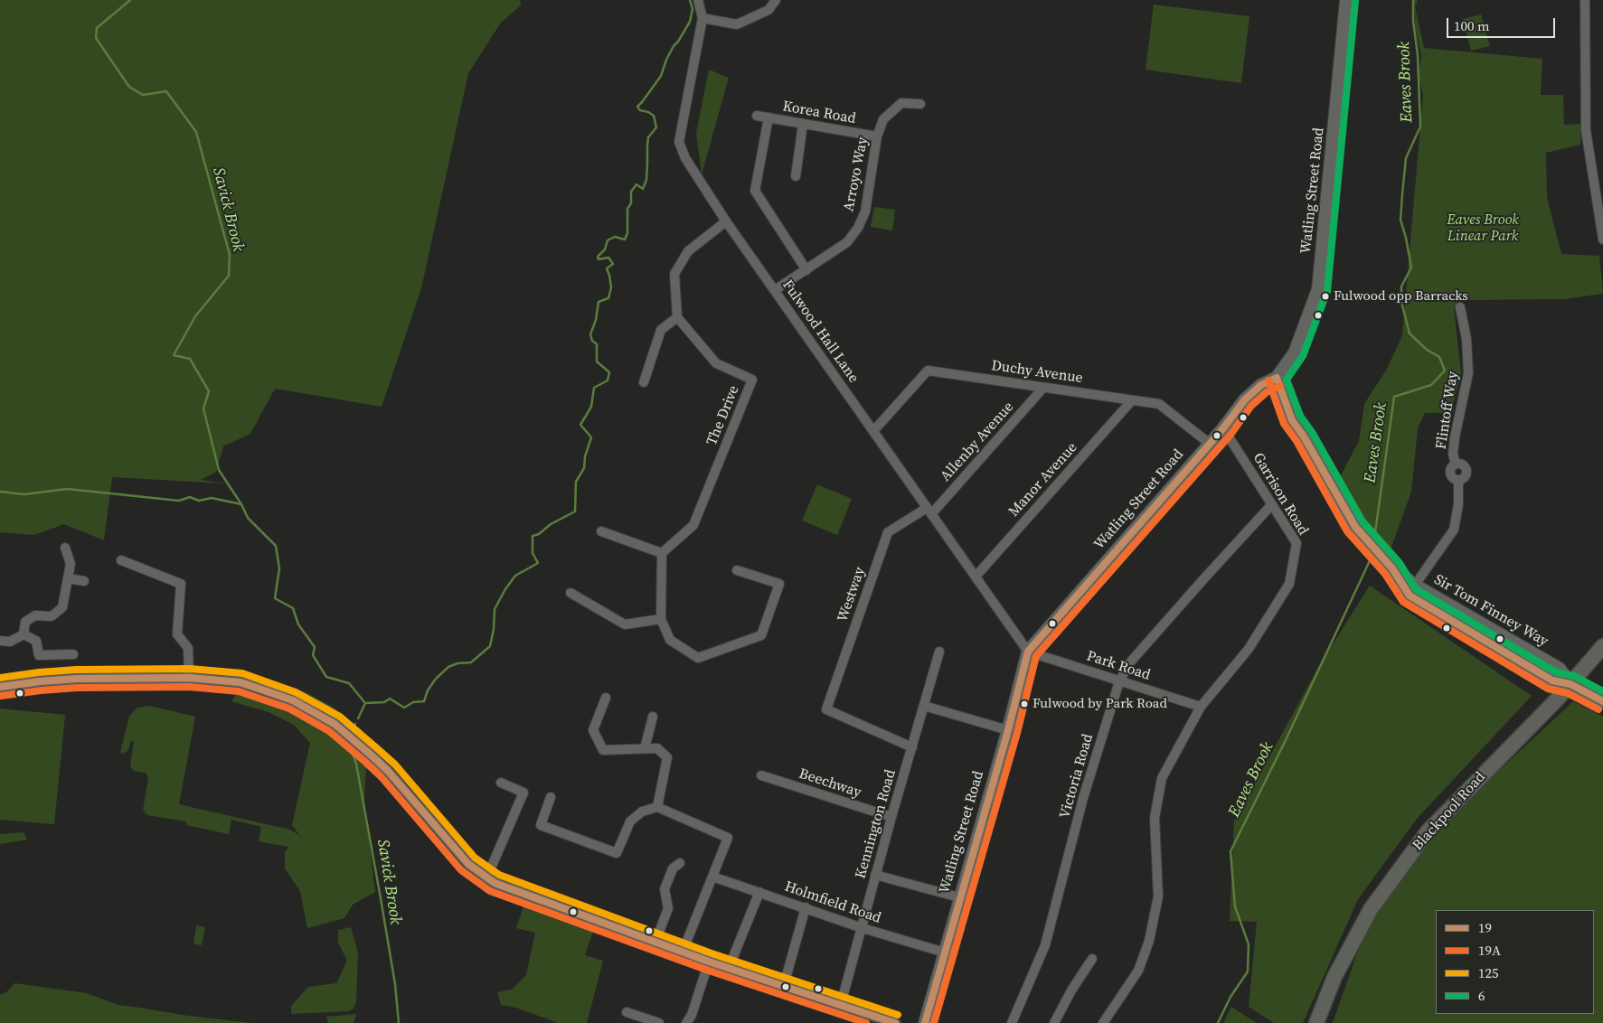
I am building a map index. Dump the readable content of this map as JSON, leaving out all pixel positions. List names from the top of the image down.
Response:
{
  "streets": {
    "highway": ["Blackpool Road"],
    "main road": ["Watling Street Road", "Sir Tom Finney Way"],
    "street": [
      "Korea Road",
      "Arroyo Way",
      "Fulwood Hall Lane",
      "Duchy Avenue",
      "Flintoff Way",
      "The Drive",
      "Allenby Avenue",
      "Manor Avenue",
      "Garrison Road",
      "Westway",
      "Park Road",
      "Victoria Road",
      "Beechway",
      "Kennington Road",
      "Holmfield Road"
    ]
  },
  "crossings": [
    ["Korea Road", "Arroyo Way"],
    ["Arroyo Way", "Fulwood Hall Lane"],
    ["Watling Street Road", "Fulwood Hall Lane"],
    ["Watling Street Road", "Duchy Avenue"],
    ["Watling Street Road", "Garrison Road"],
    ["Watling Street Road", "Sir Tom Finney Way"],
    ["Watling Street Road", "Park Road"],
    ["Watling Street Road", "Holmfield Road"],
    ["Fulwood Hall Lane", "Duchy Avenue"],
    ["Fulwood Hall Lane", "Allenby Avenue"],
    ["Fulwood Hall Lane", "Manor Avenue"],
    ["Fulwood Hall Lane", "Westway"],
    ["Fulwood Hall Lane", "Park Road"],
    ["Duchy Avenue", "Allenby Avenue"],
    ["Duchy Avenue", "Manor Avenue"],
    ["Flintoff Way", "Sir Tom Finney Way"],
    ["Allenby Avenue", "Westway"],
    ["Garrison Road", "Park Road"],
    ["Garrison Road", "Victoria Road"],
    ["Westway", "Kennington Road"],
    ["Sir Tom Finney Way", "Blackpool Road"],
    ["Park Road", "Victoria Road"],
    ["Beechway", "Kennington Road"],
    ["Kennington Road", "Holmfield Road"]
  ],
  "water": ["Eaves Brook", "Savick Brook"],
  "parks": ["Eaves Brook Linear Park"],
  "places": ["Fulwood opp Barracks", "Fulwood by Park Road"],
  "lines": [
    "transit line 6",
    "transit line 19",
    "transit line 19A",
    "transit line 125"
  ],
  "legend": [
    "19",
    "19A",
    "125",
    "6"
  ],
  "scale_bar": "100 m"
}
